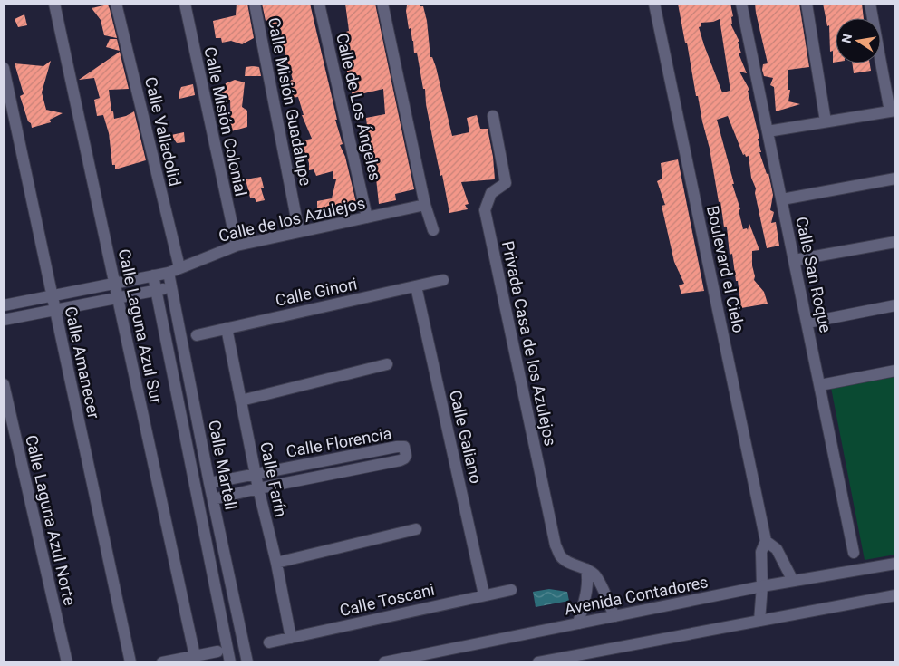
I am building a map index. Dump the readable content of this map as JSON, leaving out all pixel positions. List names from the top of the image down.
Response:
{
  "streets": {
    "street": [
      "Calle Misión Guadalupe",
      "Calle de Los Ángeles",
      "Calle Misión Colonial",
      "Calle Valladolid",
      "Calle de los Azulejos",
      "Boulevard el Cielo",
      "Calle San Roque",
      "Calle Ginori",
      "Calle Laguna Azul Sur",
      "Privada Casa de los Azulejos",
      "Calle Amanecer",
      "Calle Galiano",
      "Calle Florencia",
      "Calle Martell",
      "Calle Farín",
      "Calle Laguna Azul Norte",
      "Avenida Contadores",
      "Calle Toscani"
    ]
  },
  "crossings": [
    ["Calle Misión Guadalupe", "Calle de los Azulejos"],
    ["Calle de Los Ángeles", "Calle de los Azulejos"],
    ["Calle Misión Colonial", "Calle de los Azulejos"],
    ["Calle Valladolid", "Calle de los Azulejos"],
    ["Calle de los Azulejos", "Calle Laguna Azul Sur"],
    ["Calle de los Azulejos", "Calle Amanecer"],
    ["Calle de los Azulejos", "Calle Martell"],
    ["Boulevard el Cielo", "Avenida Contadores"],
    ["Calle Ginori", "Calle Galiano"],
    ["Calle Ginori", "Calle Farín"],
    ["Calle Galiano", "Calle Toscani"],
    ["Calle Florencia", "Calle Martell"],
    ["Calle Florencia", "Calle Farín"],
    ["Calle Farín", "Calle Toscani"]
  ],
  "north": "left"
}
